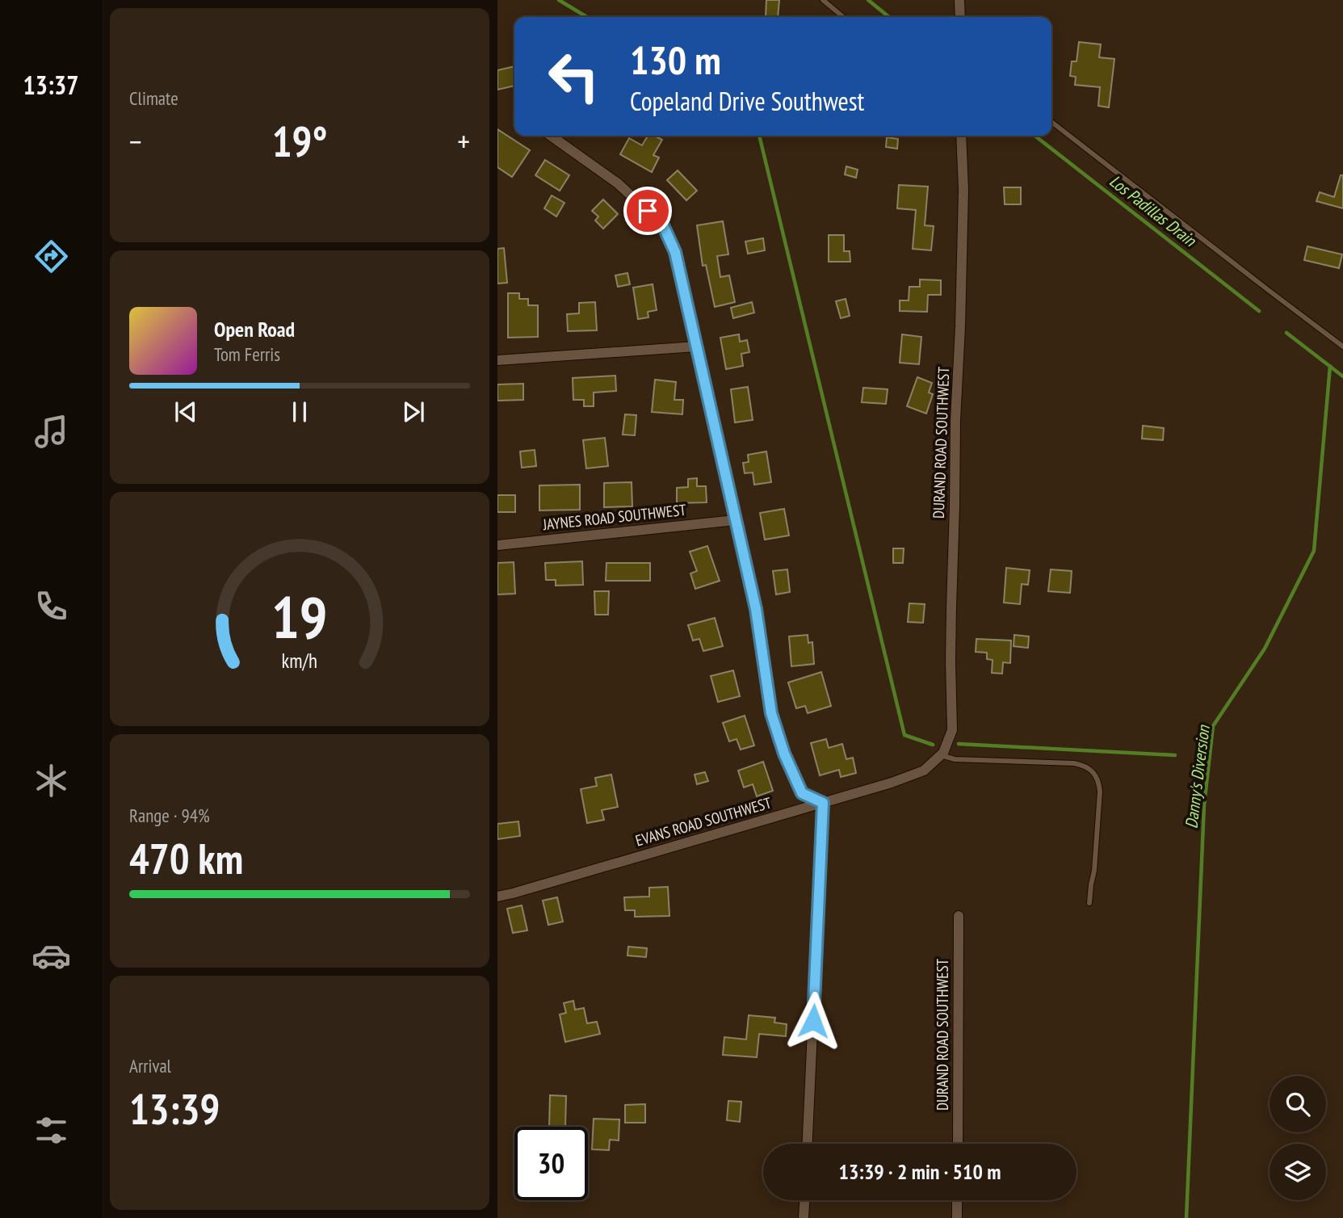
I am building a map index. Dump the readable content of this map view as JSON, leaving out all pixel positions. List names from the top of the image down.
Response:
{
  "streets": {
    "street": ["DURAND ROAD SOUTHWEST", "JAYNES ROAD SOUTHWEST", "EVANS ROAD SOUTHWEST"]
  },
  "crossings": [
    ["DURAND ROAD SOUTHWEST", "EVANS ROAD SOUTHWEST"]
  ],
  "water": ["Los Padillas Drain", "Danny's Diversion"],
  "page": {
    "tabs": "13:37",
    "tile": [
      "Climate",
      ["Range · 94%", "470 km"],
      ["Arrival", "13:39"]
    ],
    "turn": ["130 m", "Copeland Drive Southwest"],
    "heat": ["−", "19°", "+"],
    "song": ["Open Road", "Tom Ferris"],
    "limit": "30",
    "trip": "13:39 · 2 min · 510 m",
    "gauge": ["19", "km/h"]
  }
}
